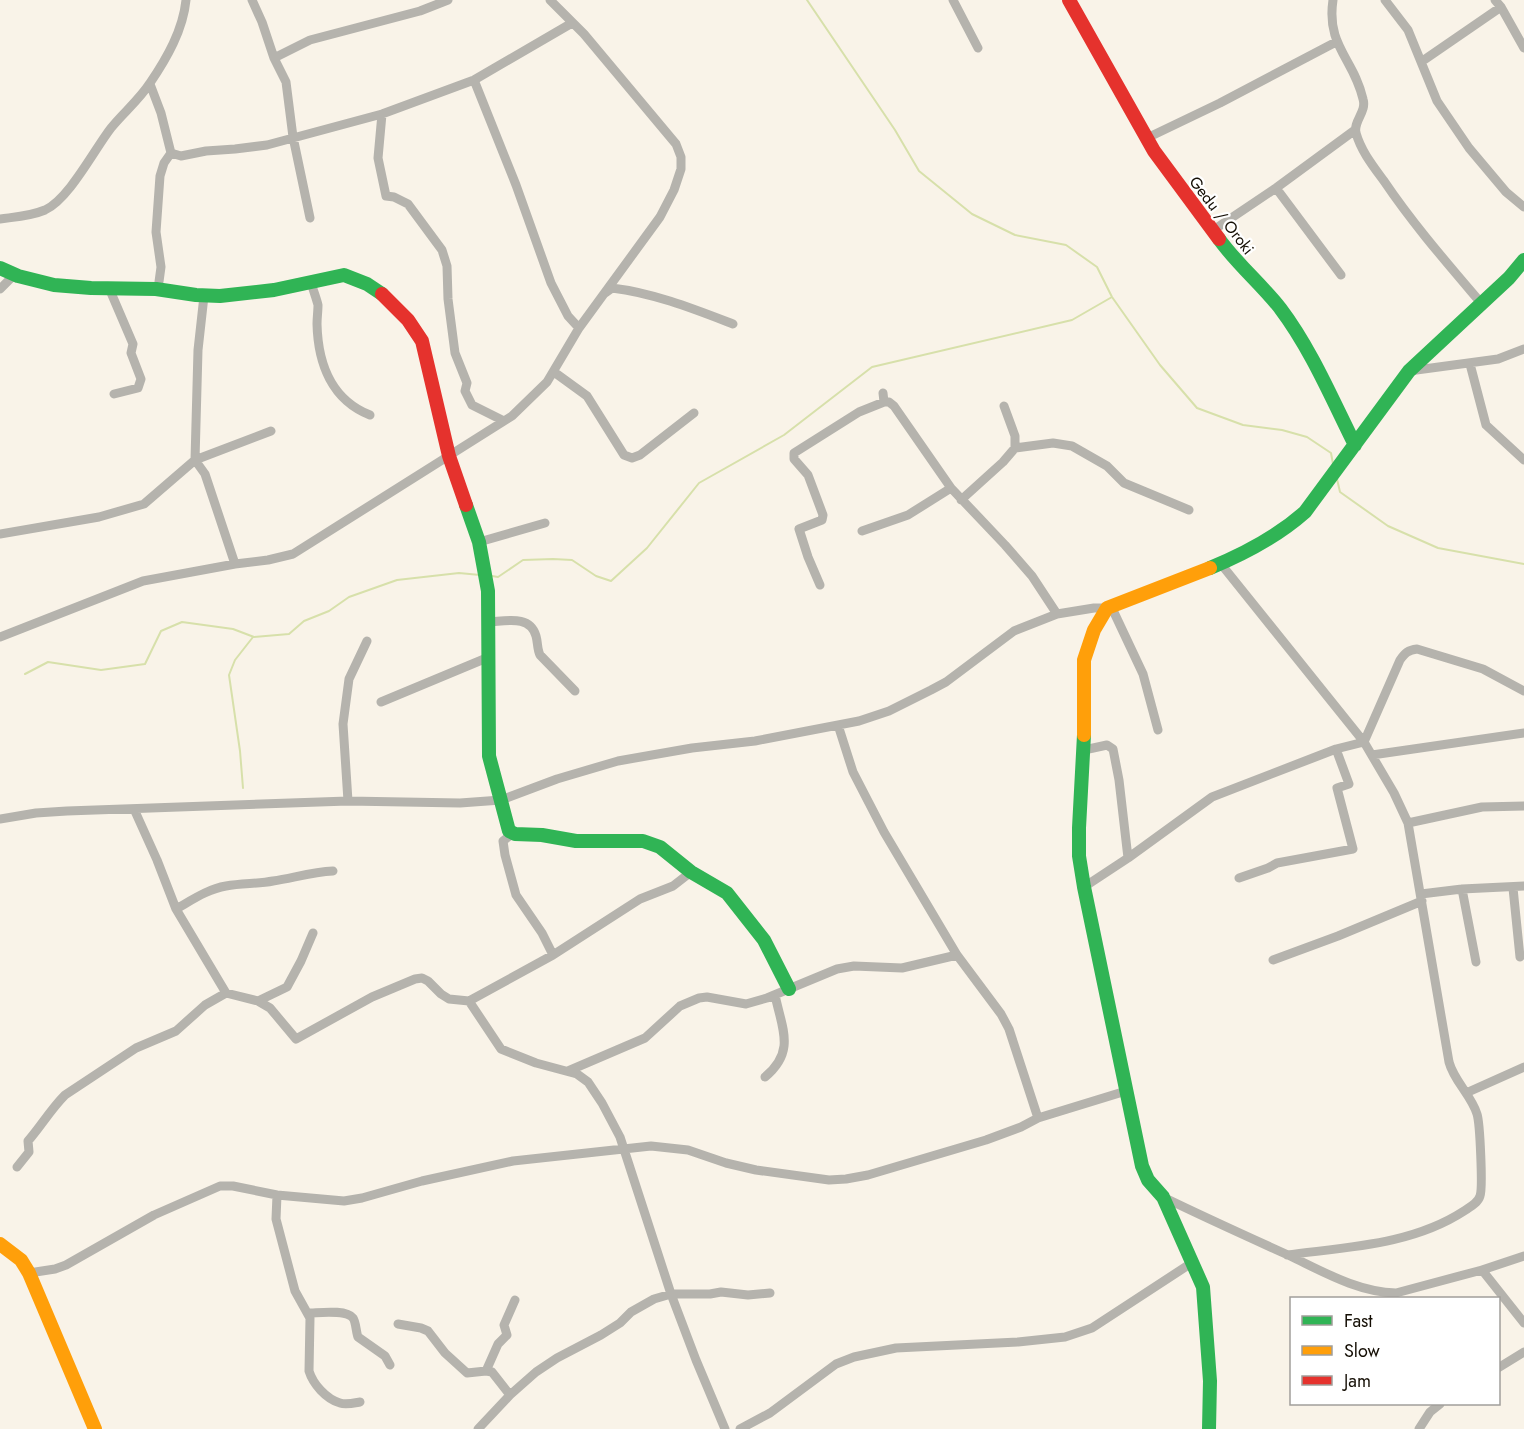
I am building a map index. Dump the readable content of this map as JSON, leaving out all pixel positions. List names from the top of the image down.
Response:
{
  "streets": {
    "street": ["Gedu / Oroki"]
  },
  "legend": ["Fast", "Slow", "Jam"]
}
